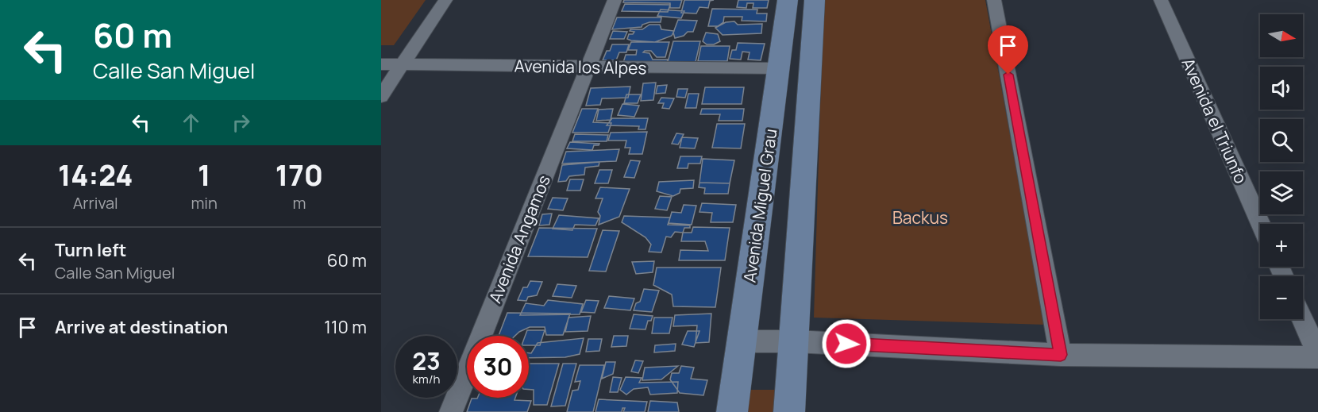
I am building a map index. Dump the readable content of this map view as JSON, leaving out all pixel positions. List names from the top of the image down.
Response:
{
  "streets": {
    "street": [
      "Avenida los Alpes",
      "Avenida el Triunfo",
      "Avenida Miguel Grau",
      "Avenida Angamos"
    ]
  },
  "crossings": [
    ["Avenida los Alpes", "Avenida Miguel Grau"],
    ["Avenida los Alpes", "Avenida Angamos"]
  ],
  "parks": ["Backus"],
  "north": "right",
  "page": {
    "turn": ["60 m", "Calle San Miguel"],
    "map_buttons": ["+", "−"],
    "eta": [
      "14:24",
      "Arrival",
      "1",
      "min",
      "170",
      "m"
    ],
    "list": [
      {
        "name": "Turn left",
        "note": "Calle San Miguel",
        "value": "60 m"
      },
      {
        "name": "Arrive at destination",
        "value": "110 m"
      }
    ],
    "speed": "23 km/h",
    "limit": "30"
  }
}
